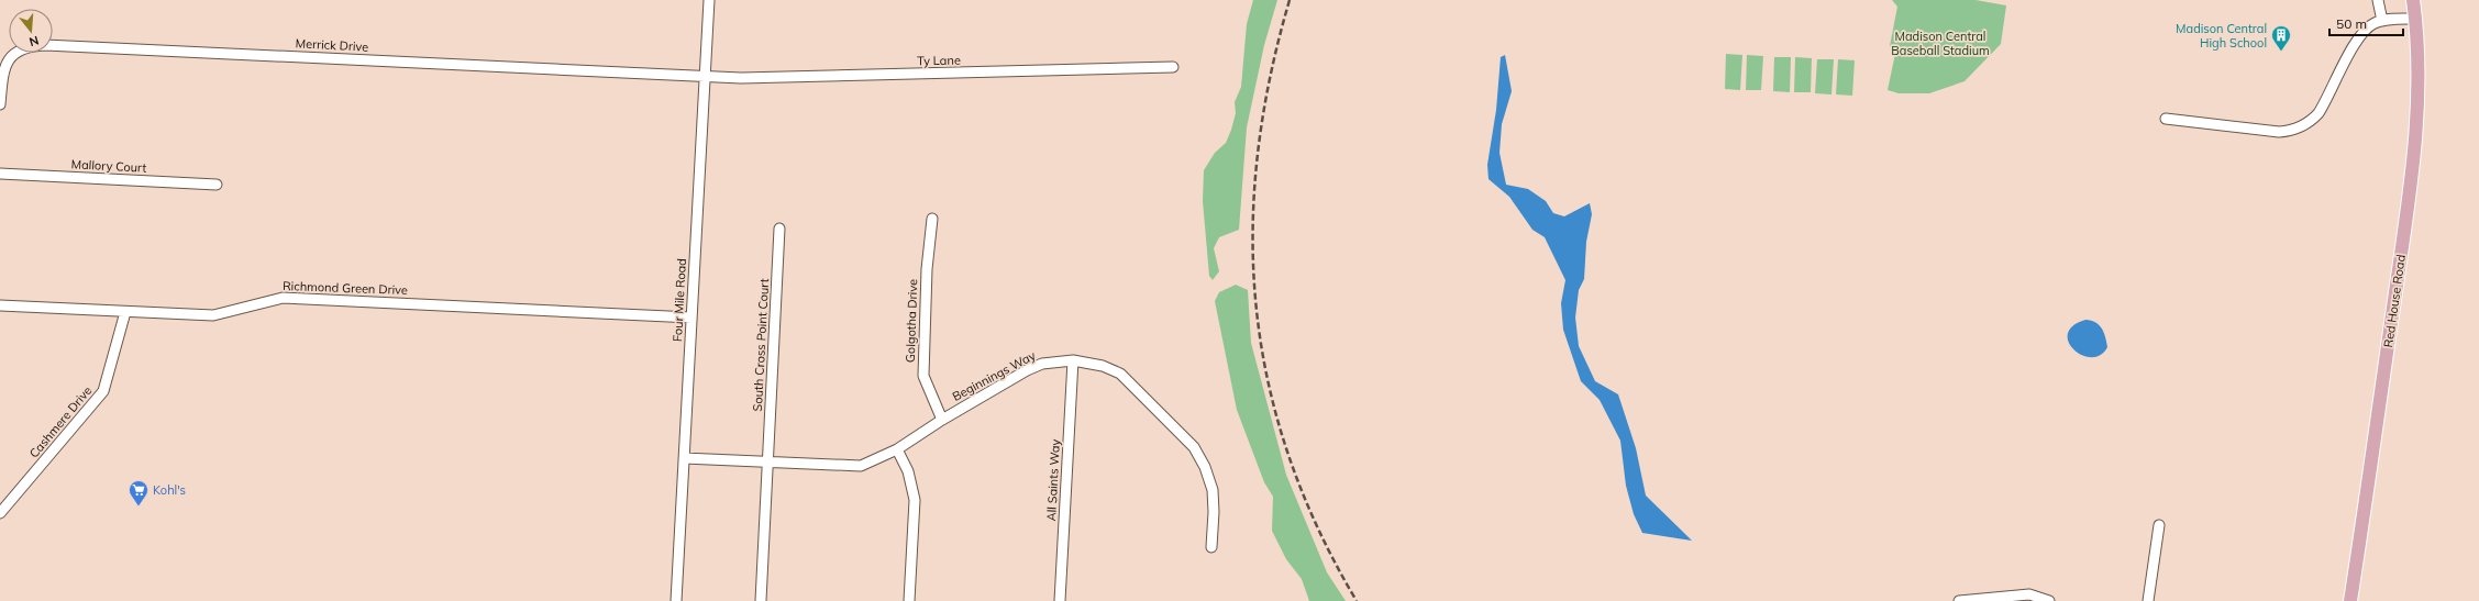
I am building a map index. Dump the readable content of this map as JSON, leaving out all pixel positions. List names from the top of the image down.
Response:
{
  "streets": {
    "main road": ["Red House Road"],
    "street": [
      "Merrick Drive",
      "Ty Lane",
      "Mallory Court",
      "Richmond Green Drive",
      "Four Mile Road",
      "Golgotha Drive",
      "South Cross Point Court",
      "Beginnings Way",
      "Cashmere Drive",
      "All Saints Way"
    ]
  },
  "crossings": [
    ["Merrick Drive", "Ty Lane"],
    ["Merrick Drive", "Four Mile Road"],
    ["Ty Lane", "Four Mile Road"],
    ["Richmond Green Drive", "Four Mile Road"],
    ["Richmond Green Drive", "Cashmere Drive"],
    ["Four Mile Road", "Beginnings Way"],
    ["Golgotha Drive", "Beginnings Way"],
    ["South Cross Point Court", "Beginnings Way"],
    ["Beginnings Way", "All Saints Way"]
  ],
  "parks": ["Madison Central Baseball Stadium"],
  "places": {
    "building": ["Madison Central High School"],
    "supermarket": ["Kohl's"]
  },
  "scale_bar": "50 m",
  "north": "bottom"
}
